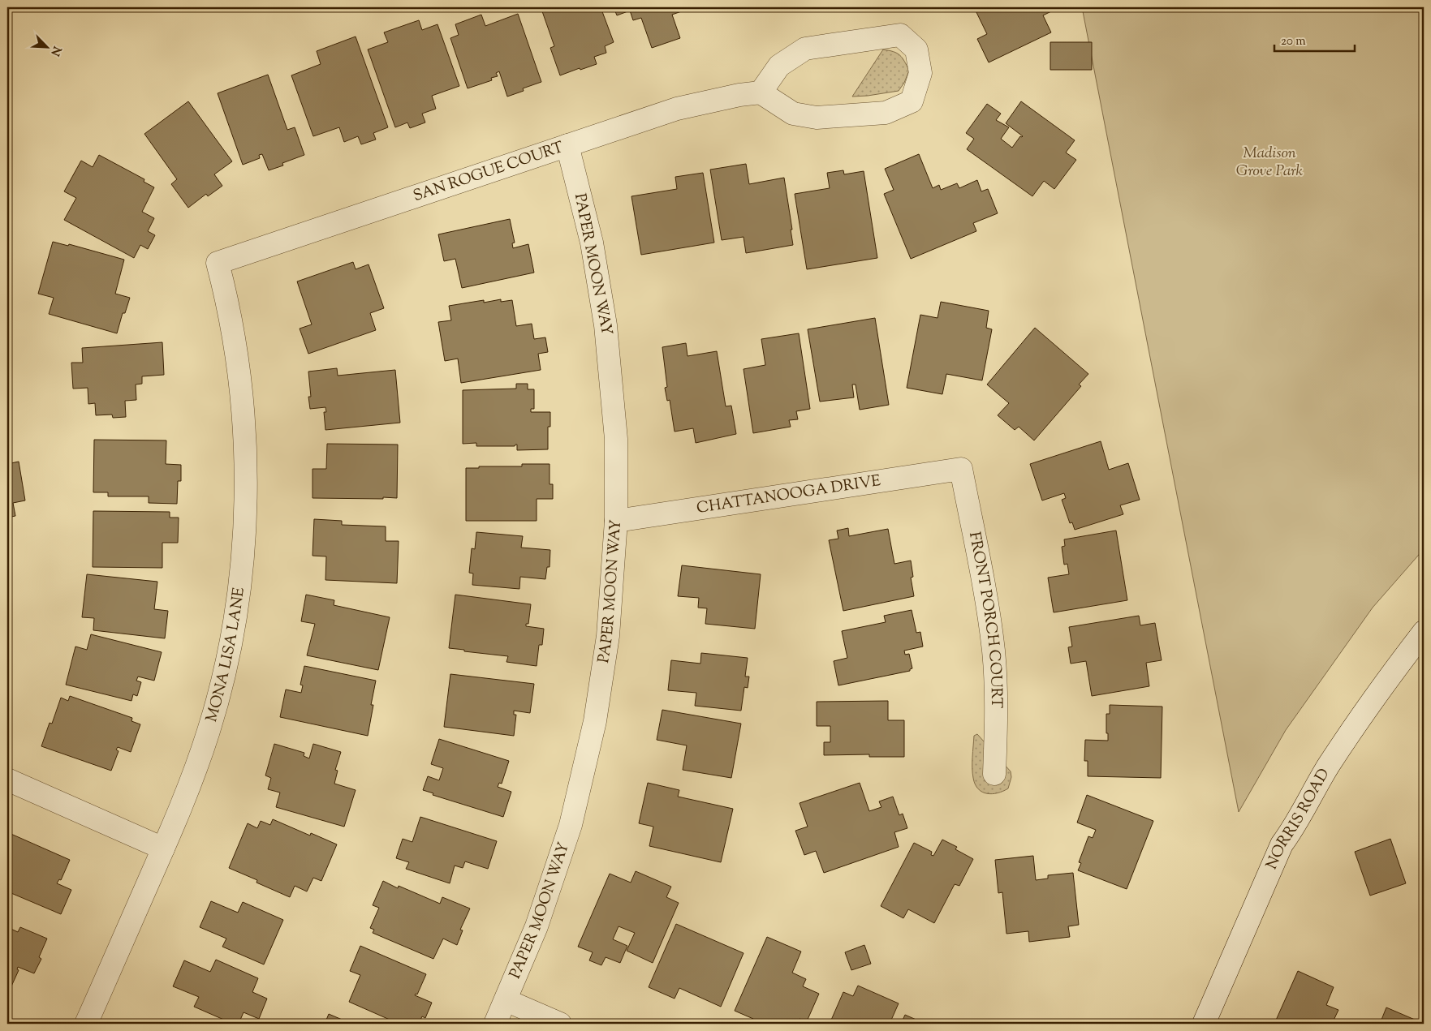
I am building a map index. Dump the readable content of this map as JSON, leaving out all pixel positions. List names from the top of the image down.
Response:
{
  "streets": {
    "street": [
      "SAN ROGUE COURT",
      "PAPER MOON WAY",
      "CHATTANOOGA DRIVE",
      "FRONT PORCH COURT",
      "MONA LISA LANE",
      "NORRIS ROAD"
    ]
  },
  "crossings": [
    ["SAN ROGUE COURT", "PAPER MOON WAY"],
    ["SAN ROGUE COURT", "MONA LISA LANE"],
    ["PAPER MOON WAY", "CHATTANOOGA DRIVE"],
    ["CHATTANOOGA DRIVE", "FRONT PORCH COURT"]
  ],
  "parks": ["Madison Grove Park"],
  "scale_bar": "20 m",
  "north": "bottom right"
}
